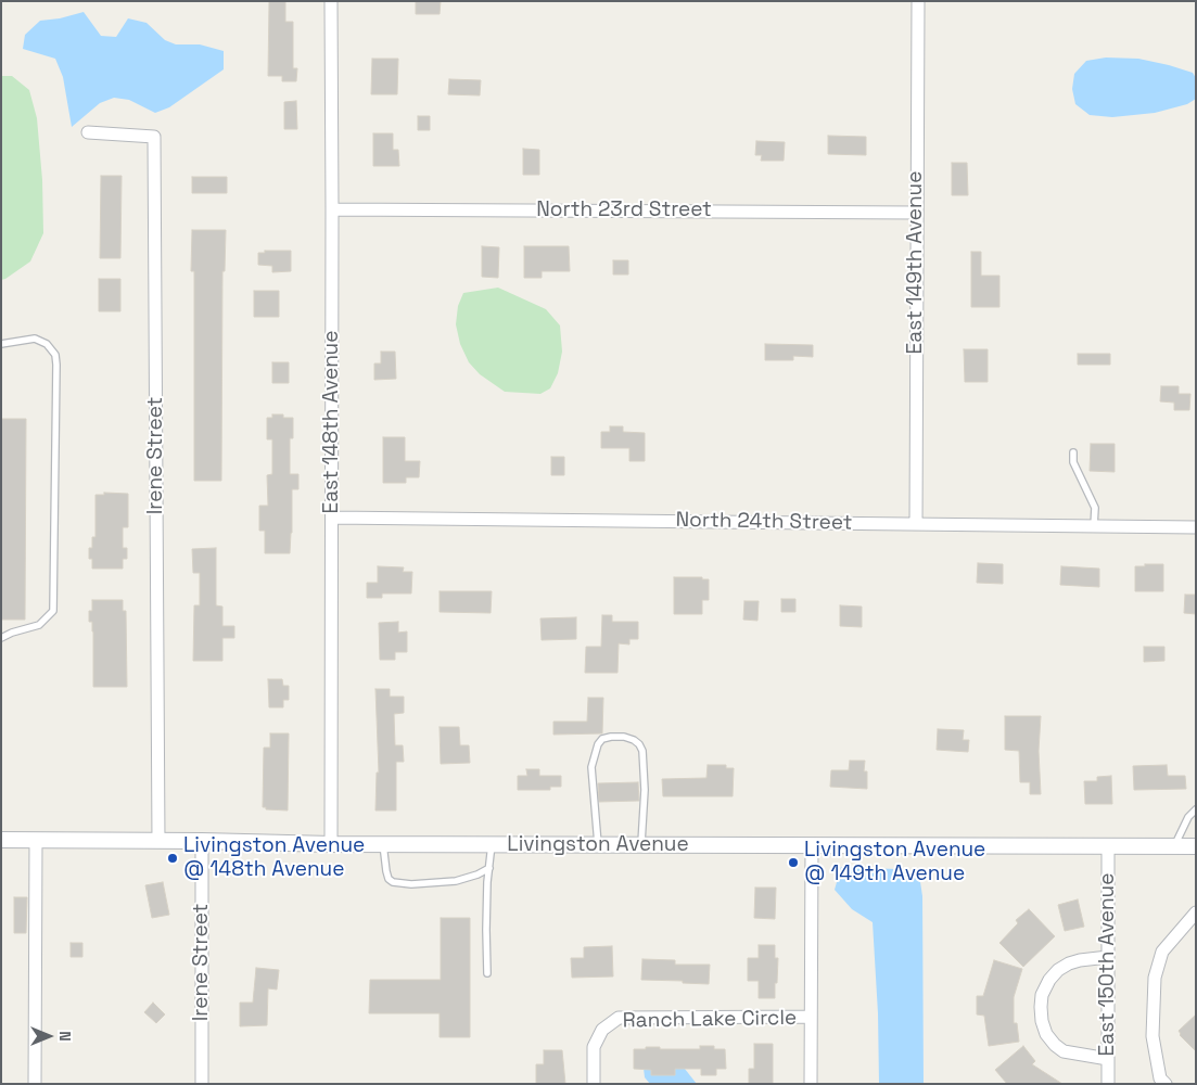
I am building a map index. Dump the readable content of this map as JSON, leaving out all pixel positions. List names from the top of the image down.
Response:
{
  "streets": {
    "street": [
      "North 23rd Street",
      "East 149th Avenue",
      "East 148th Avenue",
      "Irene Street",
      "North 24th Street",
      "Livingston Avenue",
      "East 150th Avenue",
      "Ranch Lake Circle"
    ]
  },
  "crossings": [
    ["North 23rd Street", "East 149th Avenue"],
    ["North 23rd Street", "East 148th Avenue"],
    ["East 149th Avenue", "North 24th Street"],
    ["East 148th Avenue", "North 24th Street"],
    ["East 148th Avenue", "Livingston Avenue"],
    ["Irene Street", "Livingston Avenue"],
    ["Livingston Avenue", "East 150th Avenue"]
  ],
  "places": ["Livingston Avenue @ 148th Avenue", "Livingston Avenue @ 149th Avenue"],
  "north": "right"
}
